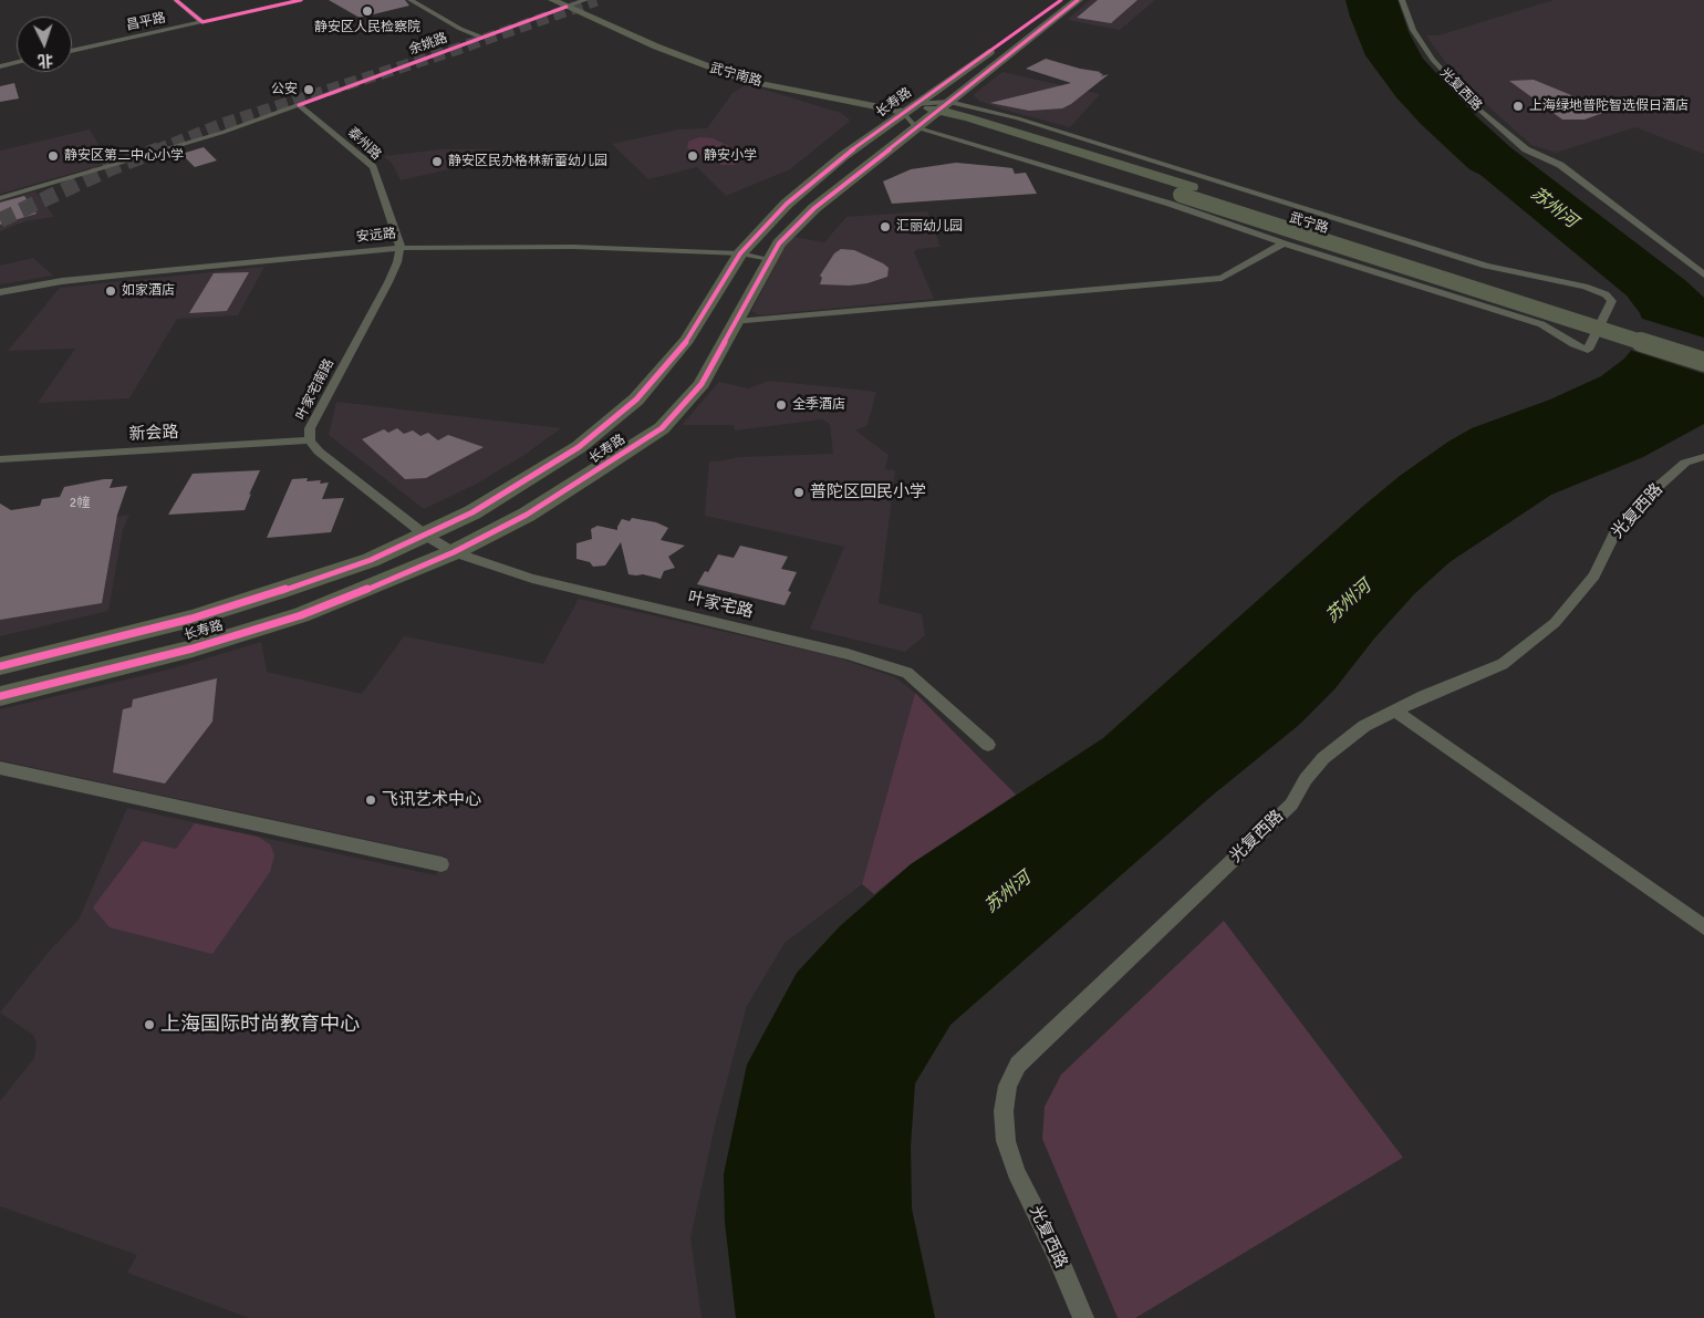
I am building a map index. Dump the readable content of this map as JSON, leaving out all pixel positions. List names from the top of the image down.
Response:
{
  "streets": {
    "main road": ["武宁南路", "长寿路", "武宁路"],
    "street": [
      "昌平路",
      "余姚路",
      "光复西路",
      "泰州路",
      "安远路",
      "叶家宅南路",
      "新会路",
      "叶家宅路"
    ]
  },
  "crossings": [
    ["余姚路", "武宁南路"],
    ["余姚路", "泰州路"],
    ["武宁南路", "长寿路"],
    ["武宁南路", "武宁路"],
    ["长寿路", "武宁路"],
    ["长寿路", "安远路"],
    ["长寿路", "叶家宅南路"],
    ["长寿路", "叶家宅路"],
    ["泰州路", "安远路"],
    ["泰州路", "叶家宅南路"],
    ["安远路", "叶家宅南路"],
    ["叶家宅南路", "新会路"],
    ["叶家宅南路", "叶家宅路"]
  ],
  "water": ["苏州河"],
  "places": [
    "静安区人民检察院",
    "公安",
    "上海绿地普陀智选假日酒店",
    "静安区第二中心小学",
    "静安小学",
    "静安区民办格林新蕾幼儿园",
    "汇丽幼儿园",
    "如家酒店",
    "全季酒店",
    "普陀区回民小学",
    "飞讯艺术中心",
    "上海国际时尚教育中心"
  ],
  "house_numbers": ["2幢"],
  "north": "bottom"
}
